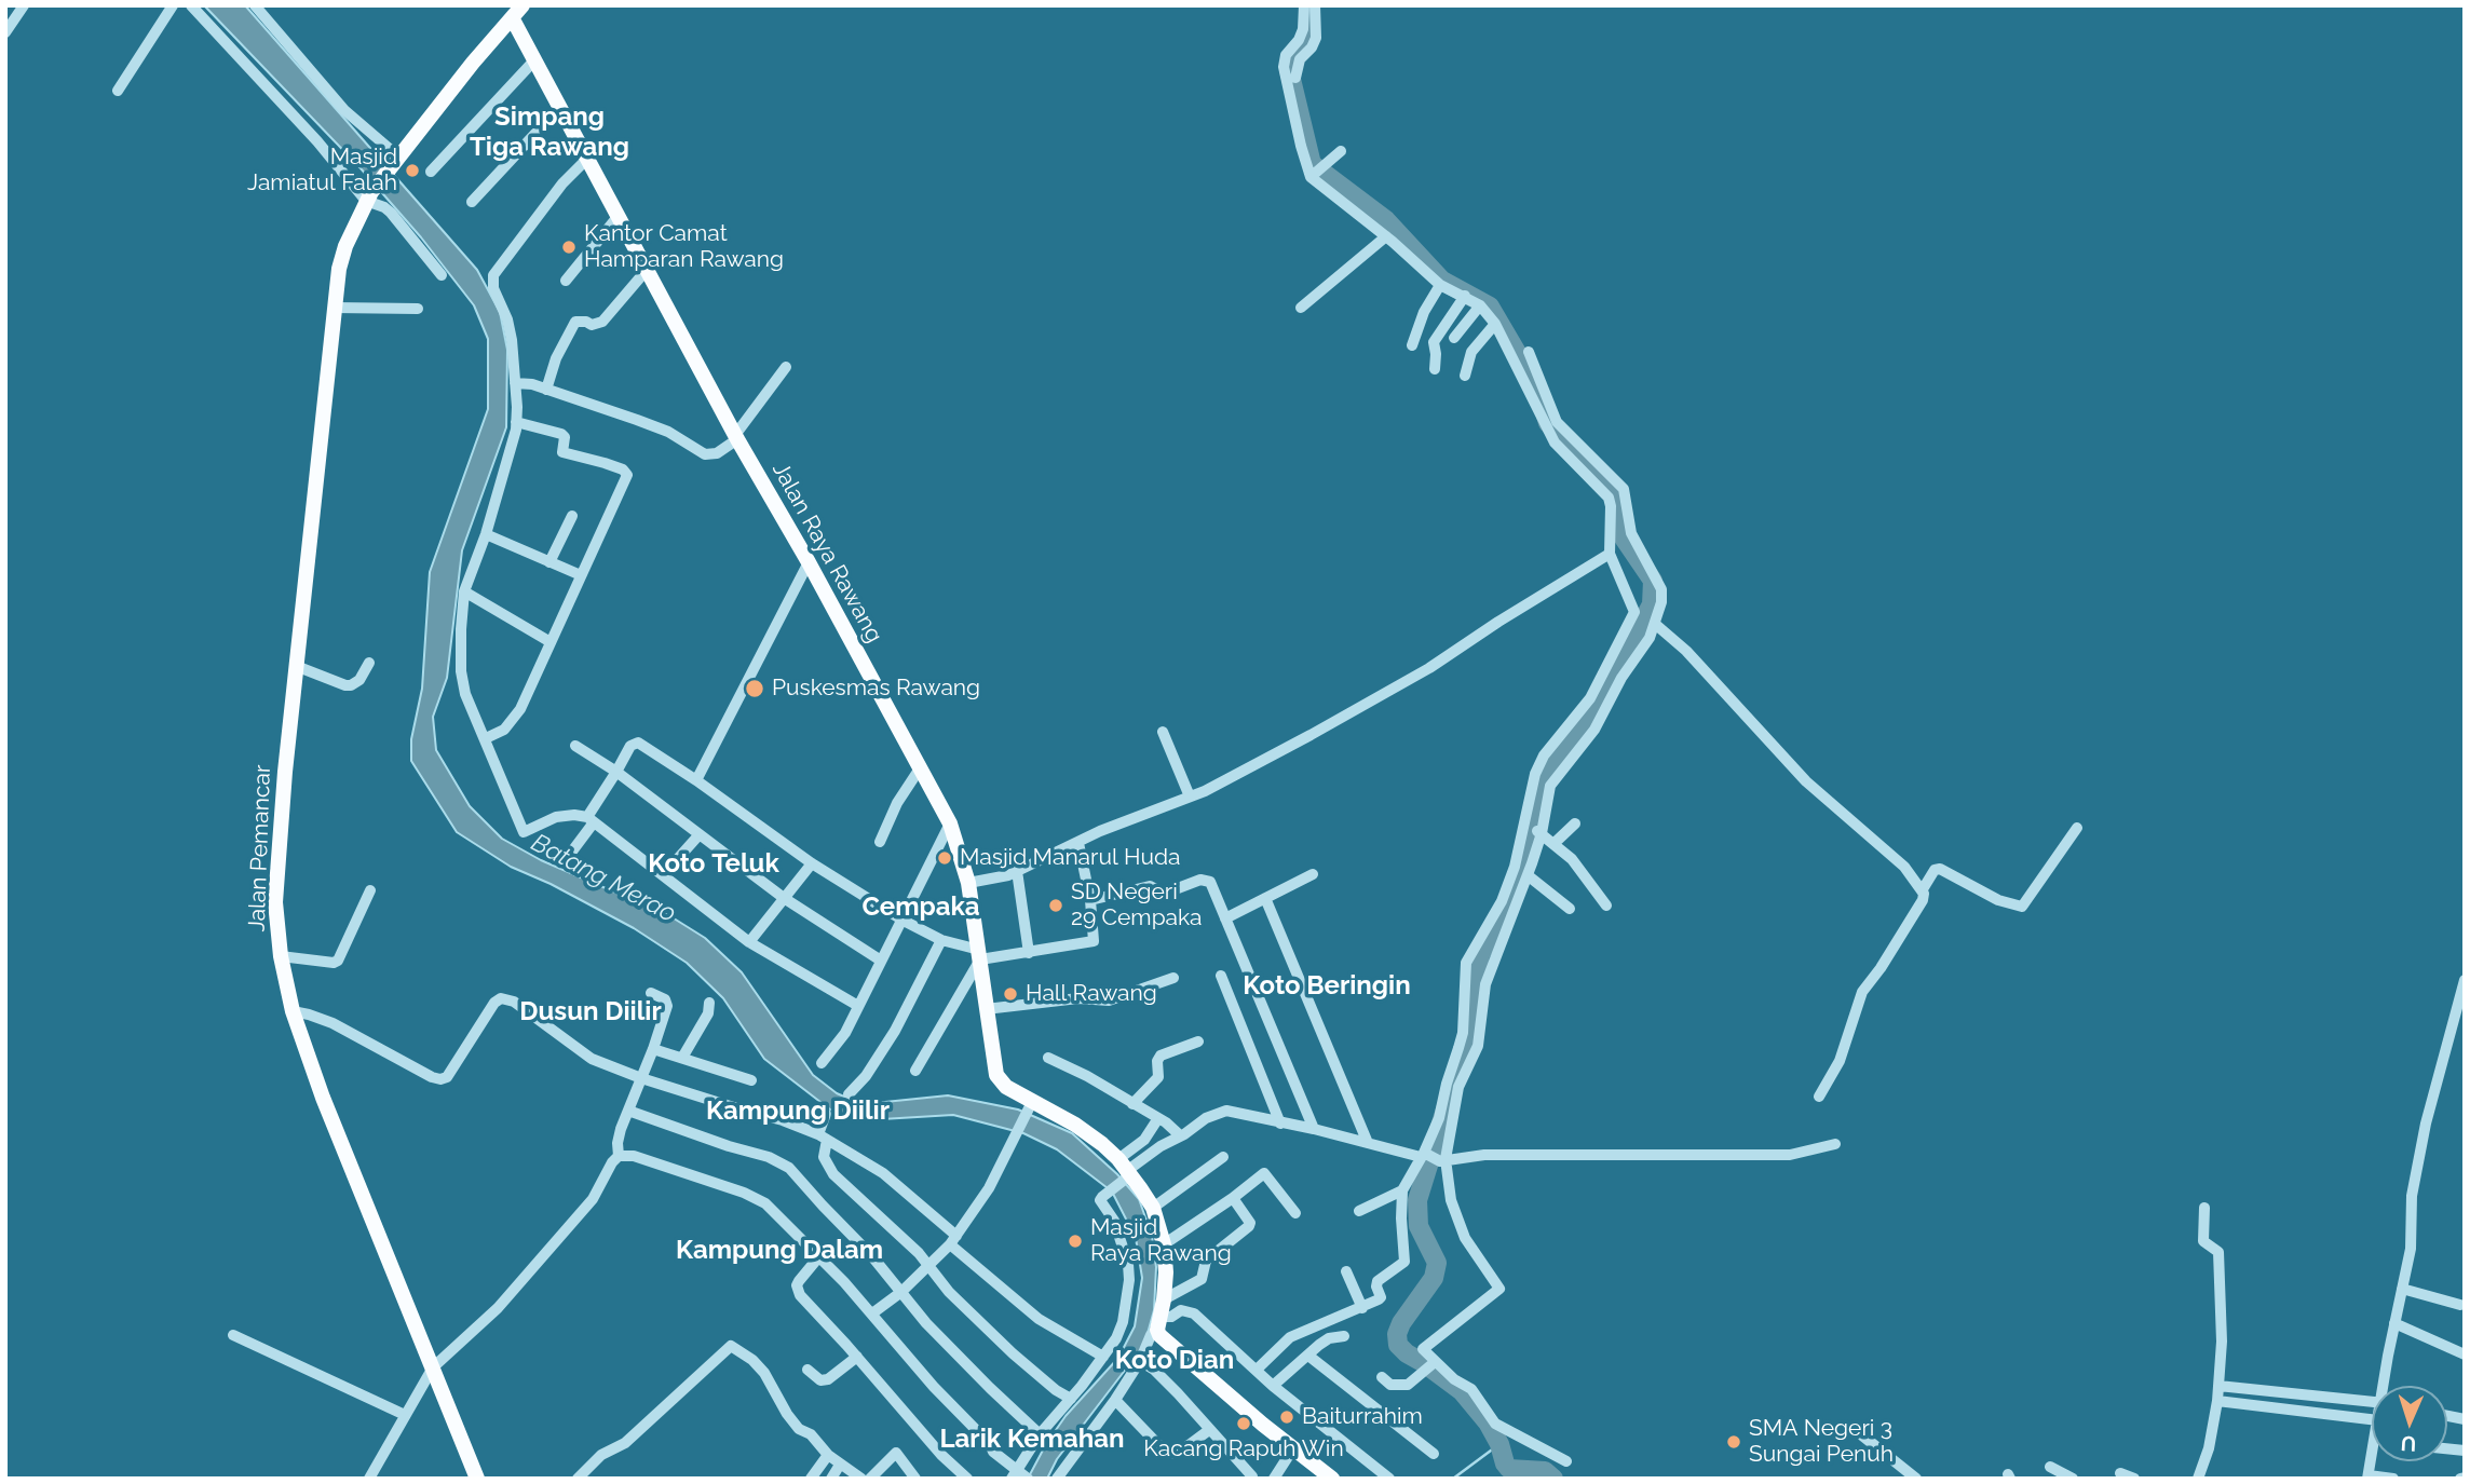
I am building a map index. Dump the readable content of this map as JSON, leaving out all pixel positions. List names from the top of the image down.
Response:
{
  "streets": {
    "main road": ["Jalan Raya Rawang", "Jalan Pemancar"]
  },
  "crossings": [
    ["Jalan Raya Rawang", "Jalan Pemancar"]
  ],
  "districts": [
    "Simpang Tiga Rawang",
    "Koto Teluk",
    "Cempaka",
    "Koto Beringin",
    "Dusun Diilir",
    "Kampung Diilir",
    "Kampung Dalam",
    "Koto Dian",
    "Larik Kemahan"
  ],
  "water": ["Batang Merao"],
  "places": [
    "Masjid Jamiatul Falah",
    "Kantor Camat Hamparan Rawang",
    "Puskesmas Rawang",
    "Masjid Manarul Huda",
    "SD Negeri 29 Cempaka",
    "Hall Rawang",
    "Masjid Raya Rawang",
    "Baiturrahim",
    "Kacang Rapuh Win",
    "SMA Negeri 3 Sungai Penuh"
  ],
  "north": "bottom"
}
